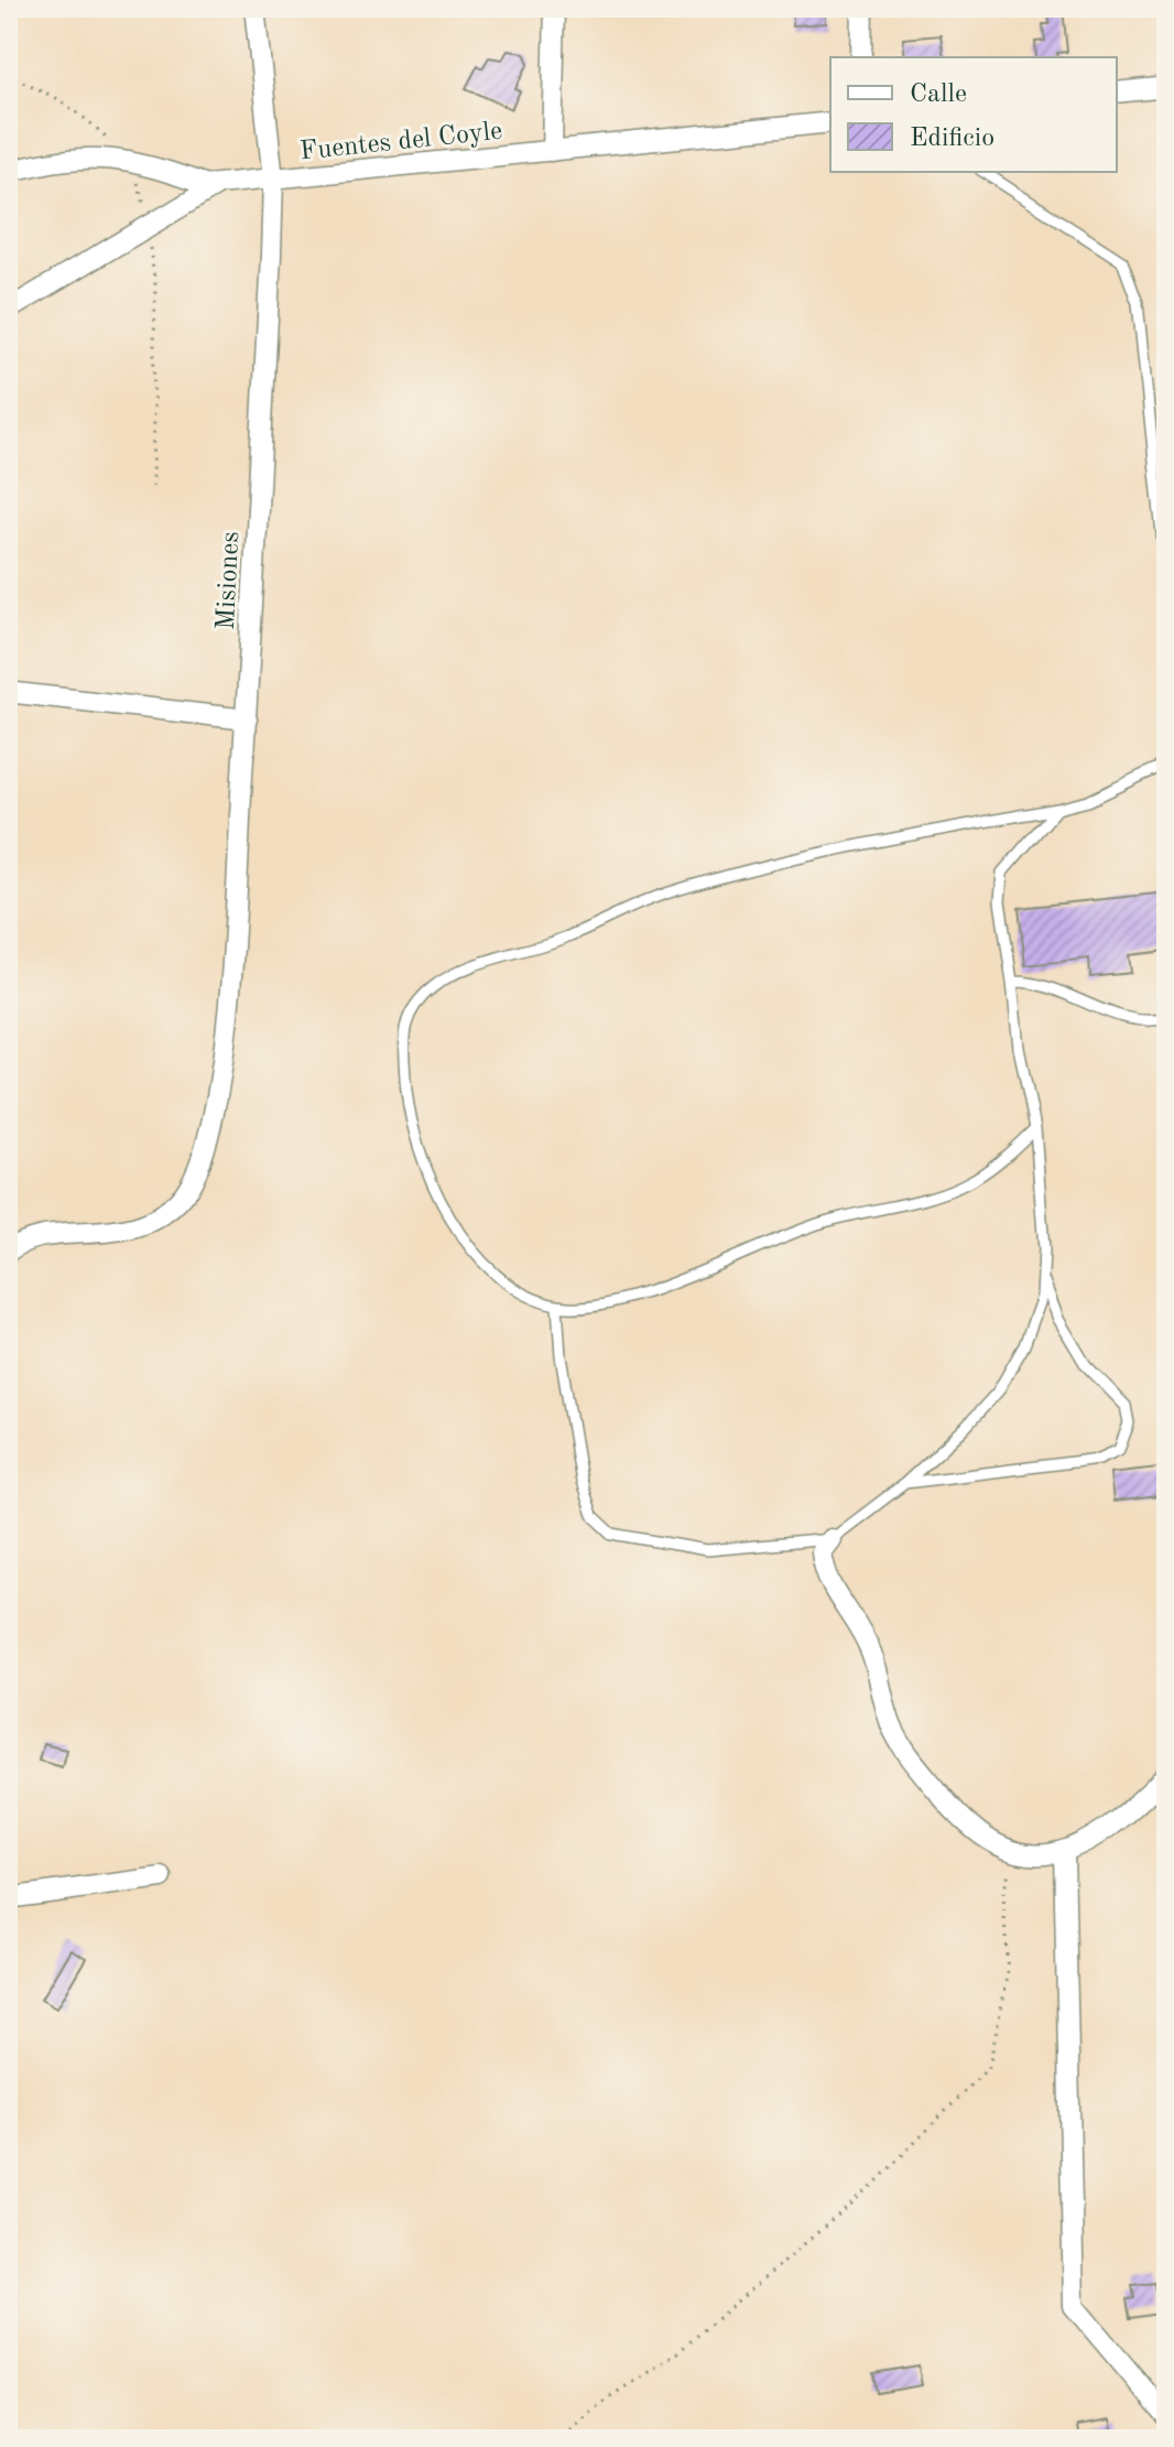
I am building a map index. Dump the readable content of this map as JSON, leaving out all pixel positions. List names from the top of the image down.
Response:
{
  "streets": {
    "street": ["Fuentes del Coyle", "Misiones"]
  },
  "crossings": [
    ["Fuentes del Coyle", "Misiones"]
  ],
  "legend": ["Calle", "Edificio"]
}
